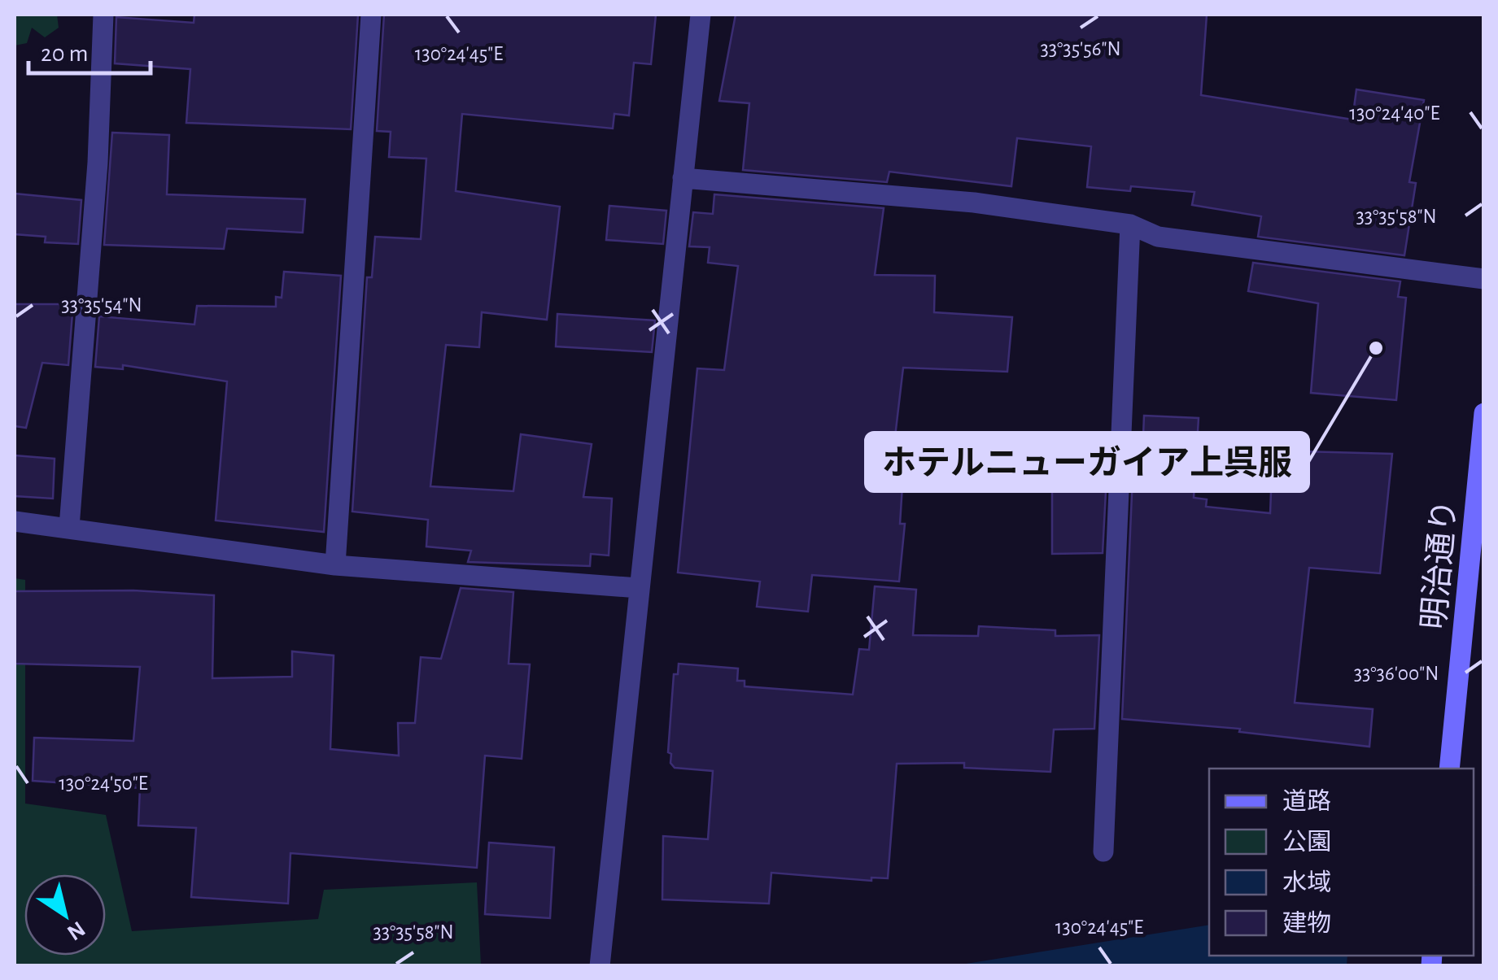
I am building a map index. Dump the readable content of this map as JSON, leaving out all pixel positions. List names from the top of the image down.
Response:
{
  "streets": {
    "street": ["明治通り"]
  },
  "places": ["ホテルニューガイア上呉服"],
  "legend": [
    "道路",
    "公園",
    "水域",
    "建物"
  ],
  "scale_bar": "20 m",
  "north": "bottom right",
  "coordinates": [
    "33°35'56\"N",
    "130°24'45\"E",
    "130°24'40\"E",
    "33°35'58\"N",
    "33°35'54\"N",
    "33°36'00\"N",
    "130°24'50\"E"
  ]
}
